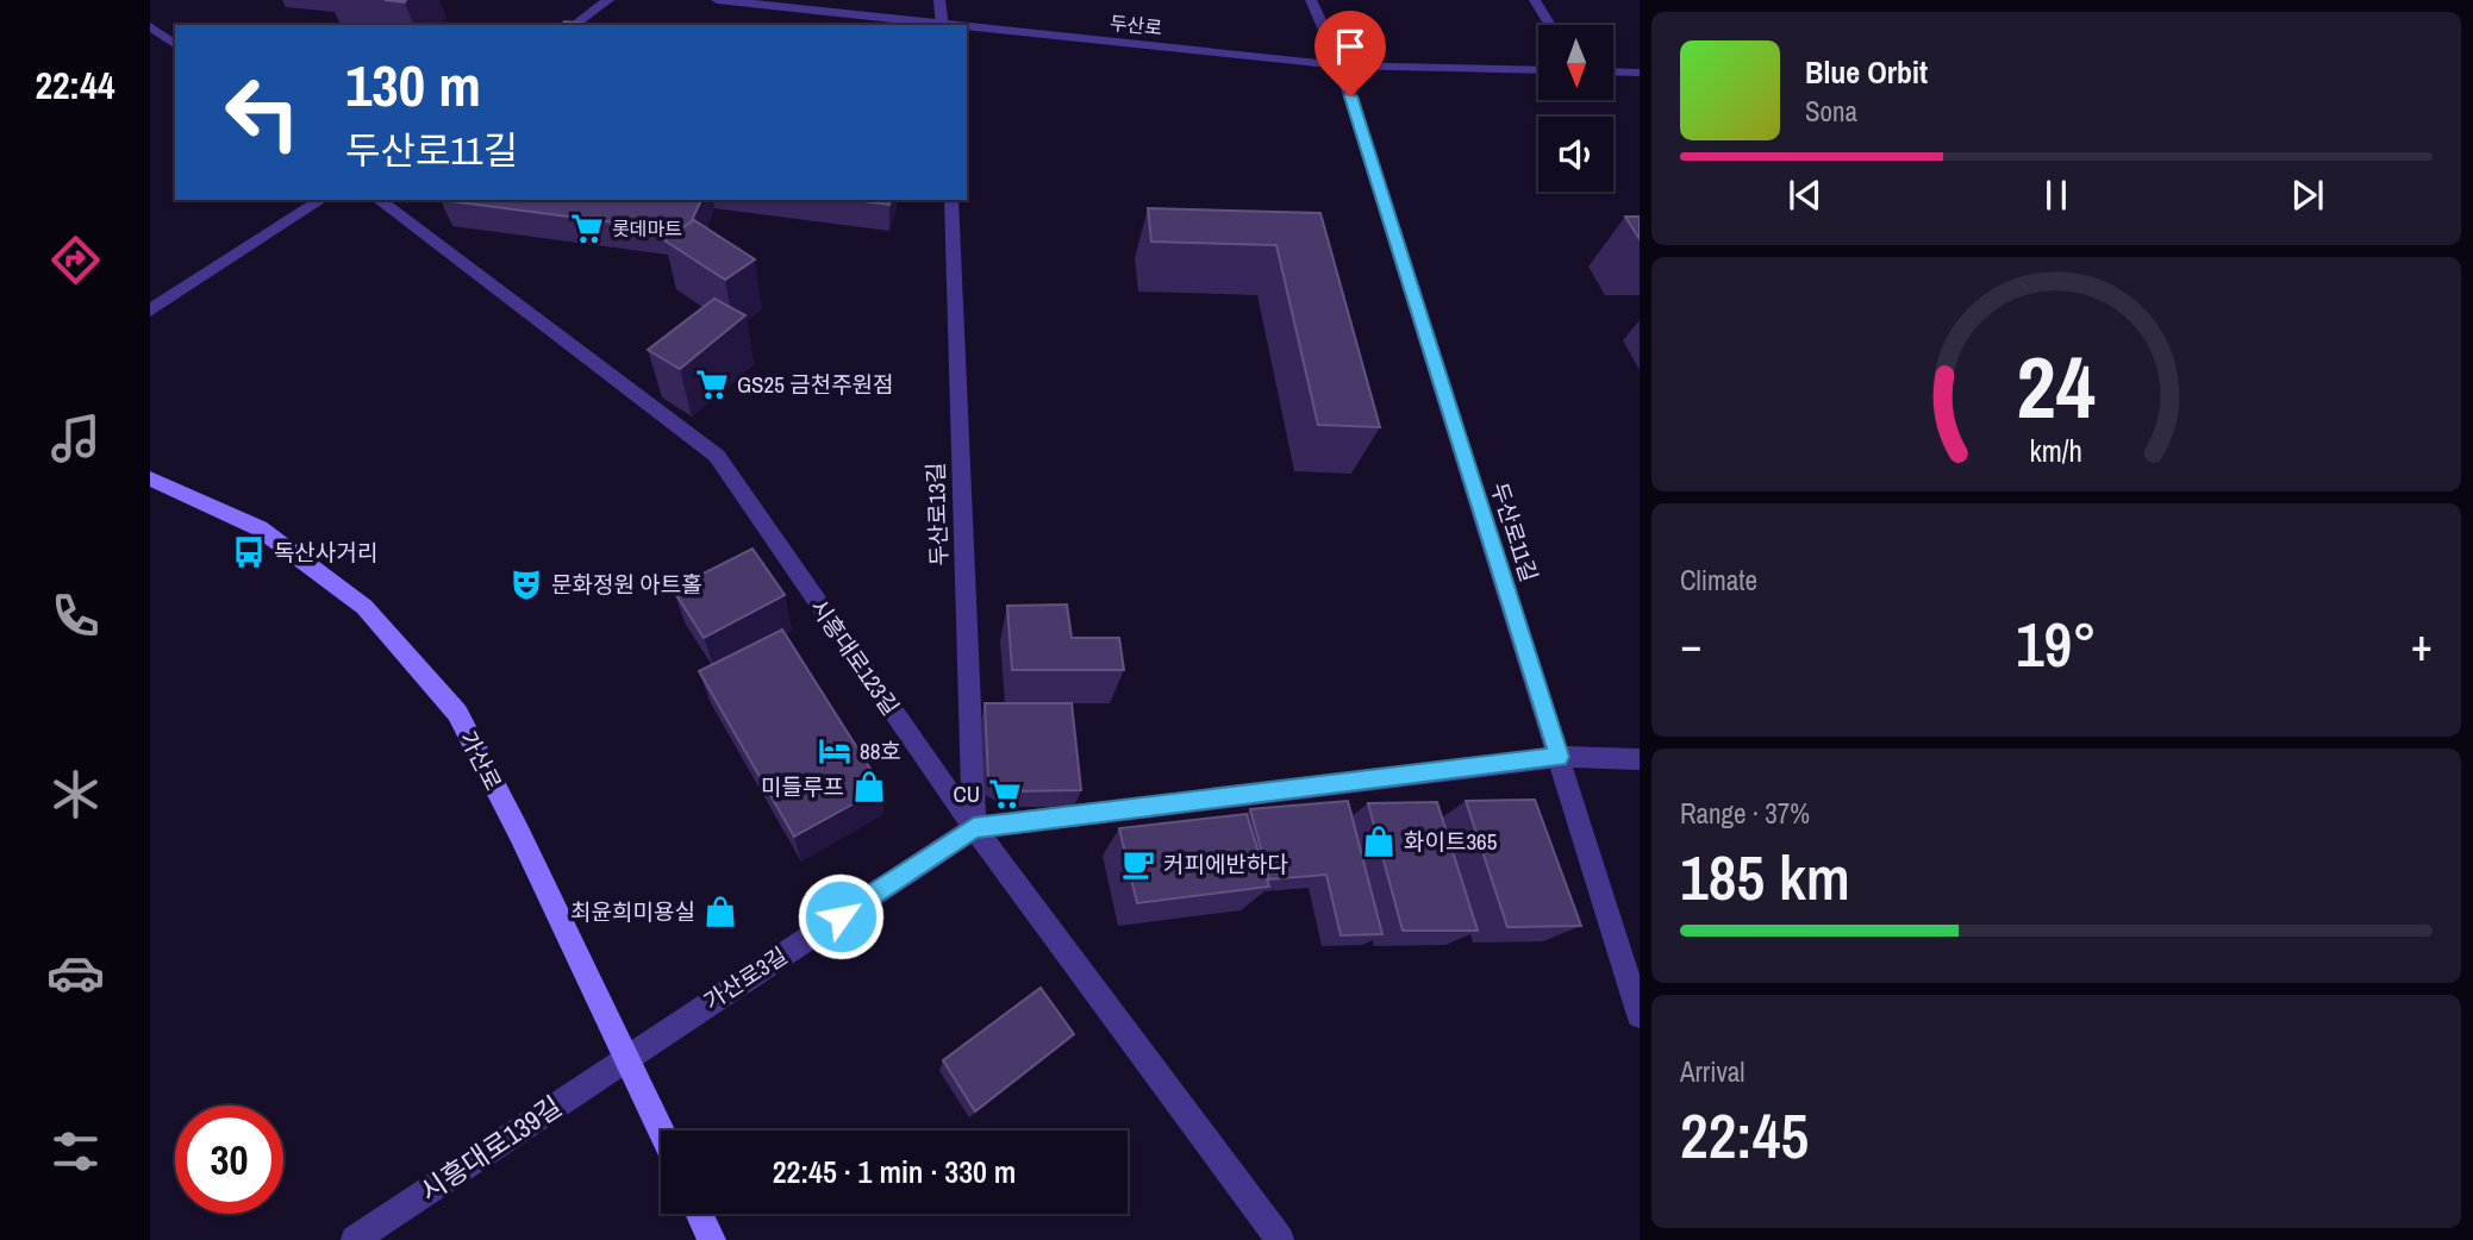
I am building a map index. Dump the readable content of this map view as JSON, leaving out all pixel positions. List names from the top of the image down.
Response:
{
  "streets": {
    "main road": ["가산로"],
    "street": [
      "두산로",
      "두산로13길",
      "두산로11길",
      "시흥대로123길",
      "가산로3길",
      "시흥대로139길"
    ]
  },
  "crossings": [
    ["두산로", "두산로11길"],
    ["두산로13길", "시흥대로123길"],
    ["두산로13길", "가산로3길"],
    ["두산로11길", "가산로3길"],
    ["시흥대로123길", "가산로3길"],
    ["가산로", "가산로3길"],
    ["가산로", "시흥대로139길"],
    ["가산로3길", "시흥대로139길"]
  ],
  "places": {
    "supermarket": ["롯데마트", "GS25 금천주원점", "CU"],
    "bus stop": ["독산사거리"],
    "theatre": ["문화정원 아트홀"],
    "hotel": ["88호"],
    "shop": ["미들루프", "화이트365", "최윤희미용실"],
    "cafe": ["커피에반하다"]
  },
  "north": "bottom",
  "page": {
    "tabs": "22:44",
    "turn": ["130 m", "두산로11길"],
    "song": ["Blue Orbit", "Sona"],
    "tile": [
      "Climate",
      ["Range · 37%", "185 km"],
      ["Arrival", "22:45"]
    ],
    "heat": ["−", "19°", "+"],
    "limit": "30",
    "trip": "22:45 · 1 min · 330 m",
    "gauge": ["24", "km/h"]
  }
}
